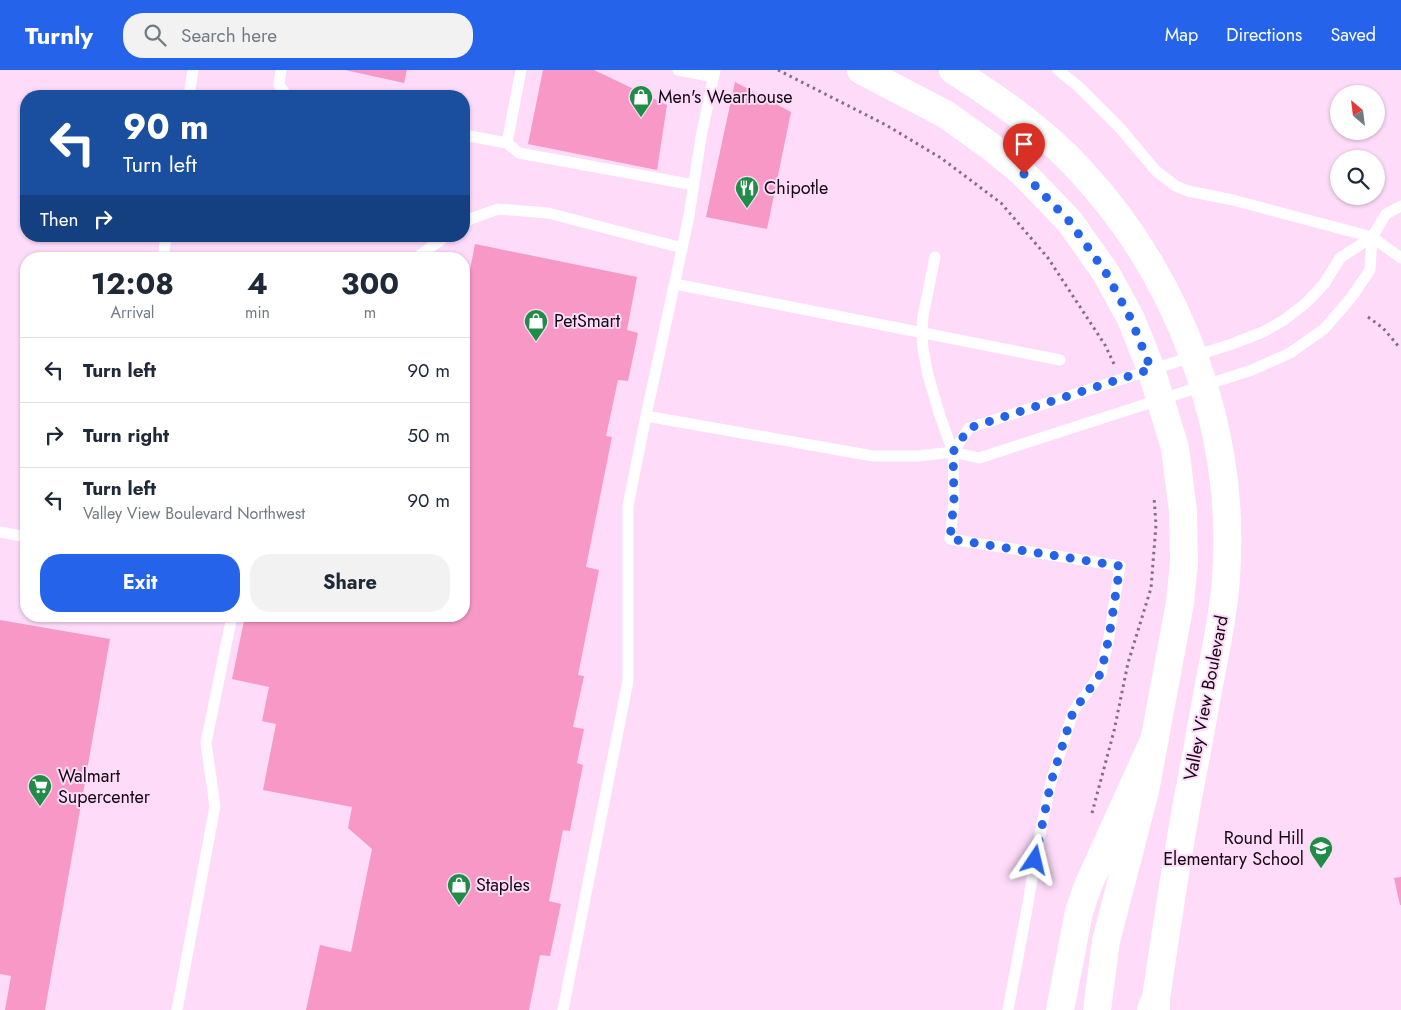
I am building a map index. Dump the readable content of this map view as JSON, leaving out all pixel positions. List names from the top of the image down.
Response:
{
  "streets": {
    "main road": ["Valley View Boulevard"]
  },
  "places": {
    "shop": ["Men's Wearhouse", "PetSmart", "Staples"],
    "restaurant": ["Chipotle"],
    "supermarket": ["Walmart Supercenter"],
    "school or university": ["Round Hill Elementary School"]
  },
  "north": "top left",
  "page": {
    "header": "Turnly",
    "search": "Search here",
    "nav": ["Map", "Directions", "Saved"],
    "turn": ["90 m", "Turn left"],
    "then": "Then",
    "eta": [
      "12:08",
      "Arrival",
      "4",
      "min",
      "300",
      "m"
    ],
    "list": [
      {
        "name": "Turn left",
        "value": "90 m"
      },
      {
        "name": "Turn right",
        "value": "50 m"
      },
      {
        "name": "Turn left",
        "note": "Valley View Boulevard Northwest",
        "value": "90 m"
      }
    ],
    "buttons": ["Exit", "Share"]
  }
}
